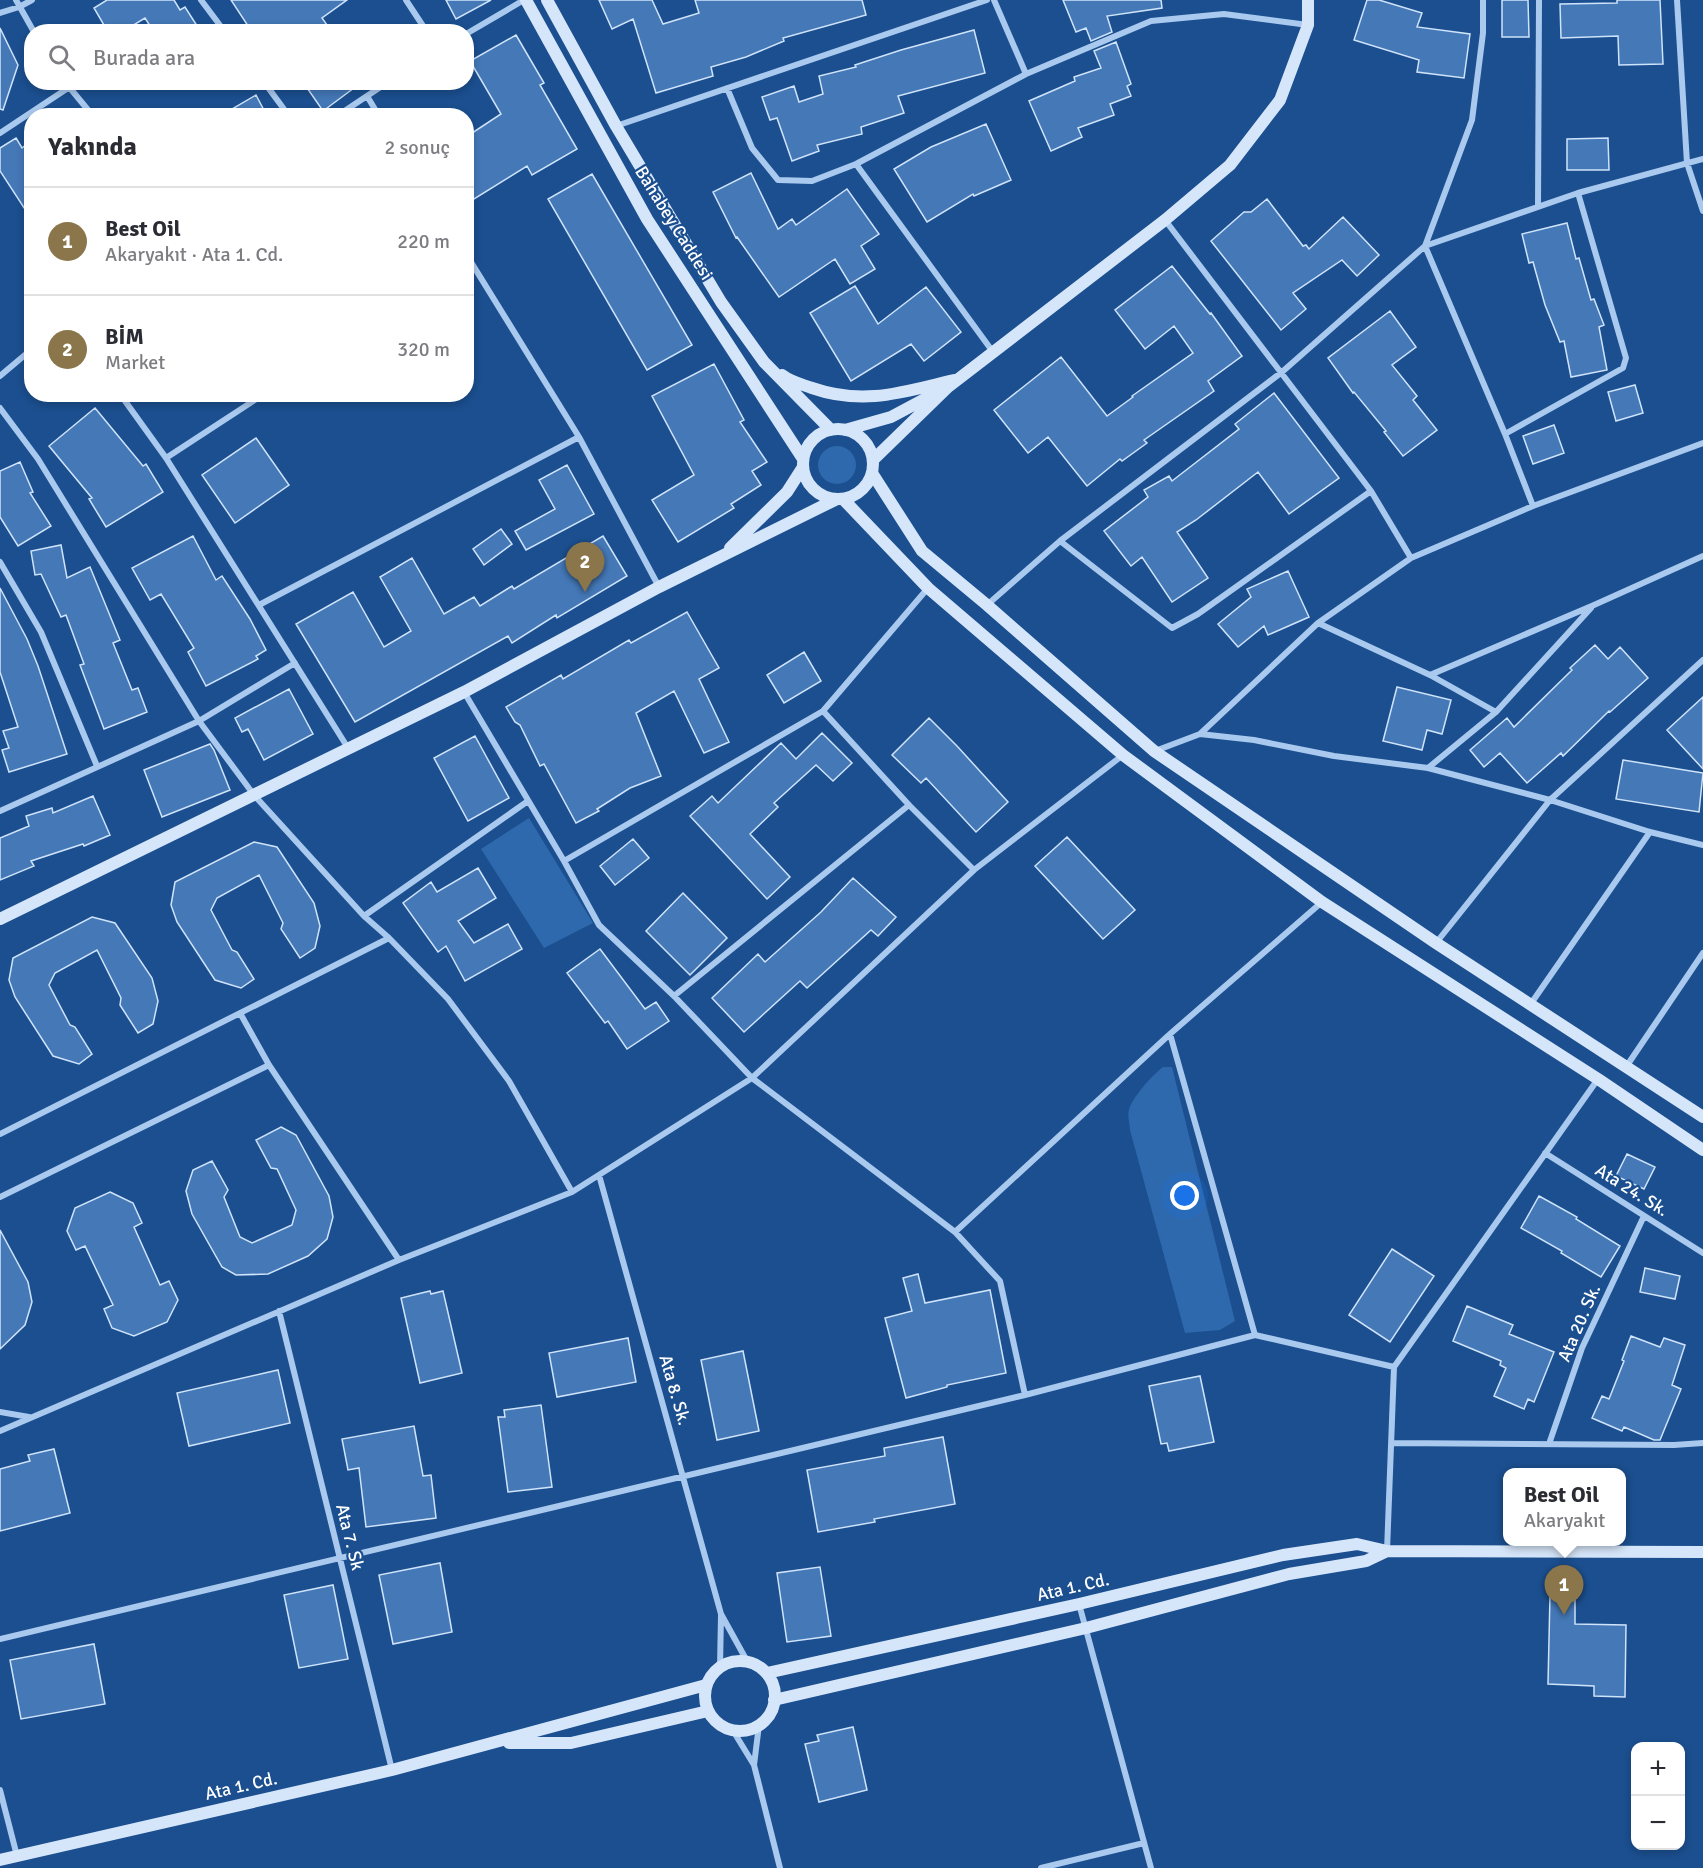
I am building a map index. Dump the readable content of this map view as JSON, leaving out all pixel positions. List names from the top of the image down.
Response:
{
  "streets": {
    "street": [
      "Bahabey Caddesi",
      "Ata 24. Sk.",
      "Ata 20. Sk.",
      "Ata 8. Sk.",
      "Ata 7. Sk",
      "Ata 1. Cd."
    ]
  },
  "crossings": [
    ["Ata 24. Sk.", "Ata 20. Sk."],
    ["Ata 7. Sk", "Ata 1. Cd."]
  ],
  "page": {
    "search": "Burada ara",
    "heading": ["Yakında", "2 sonuç"],
    "list": [
      {
        "mark": "1",
        "name": "Best Oil",
        "note": "Akaryakıt · Ata 1. Cd.",
        "value": "220 m"
      },
      {
        "mark": "2",
        "name": "BİM",
        "note": "Market",
        "value": "320 m"
      }
    ],
    "pins": ["2", "1"],
    "popup": ["Best Oil", "Akaryakıt"],
    "map_buttons": ["+", "−"]
  }
}
